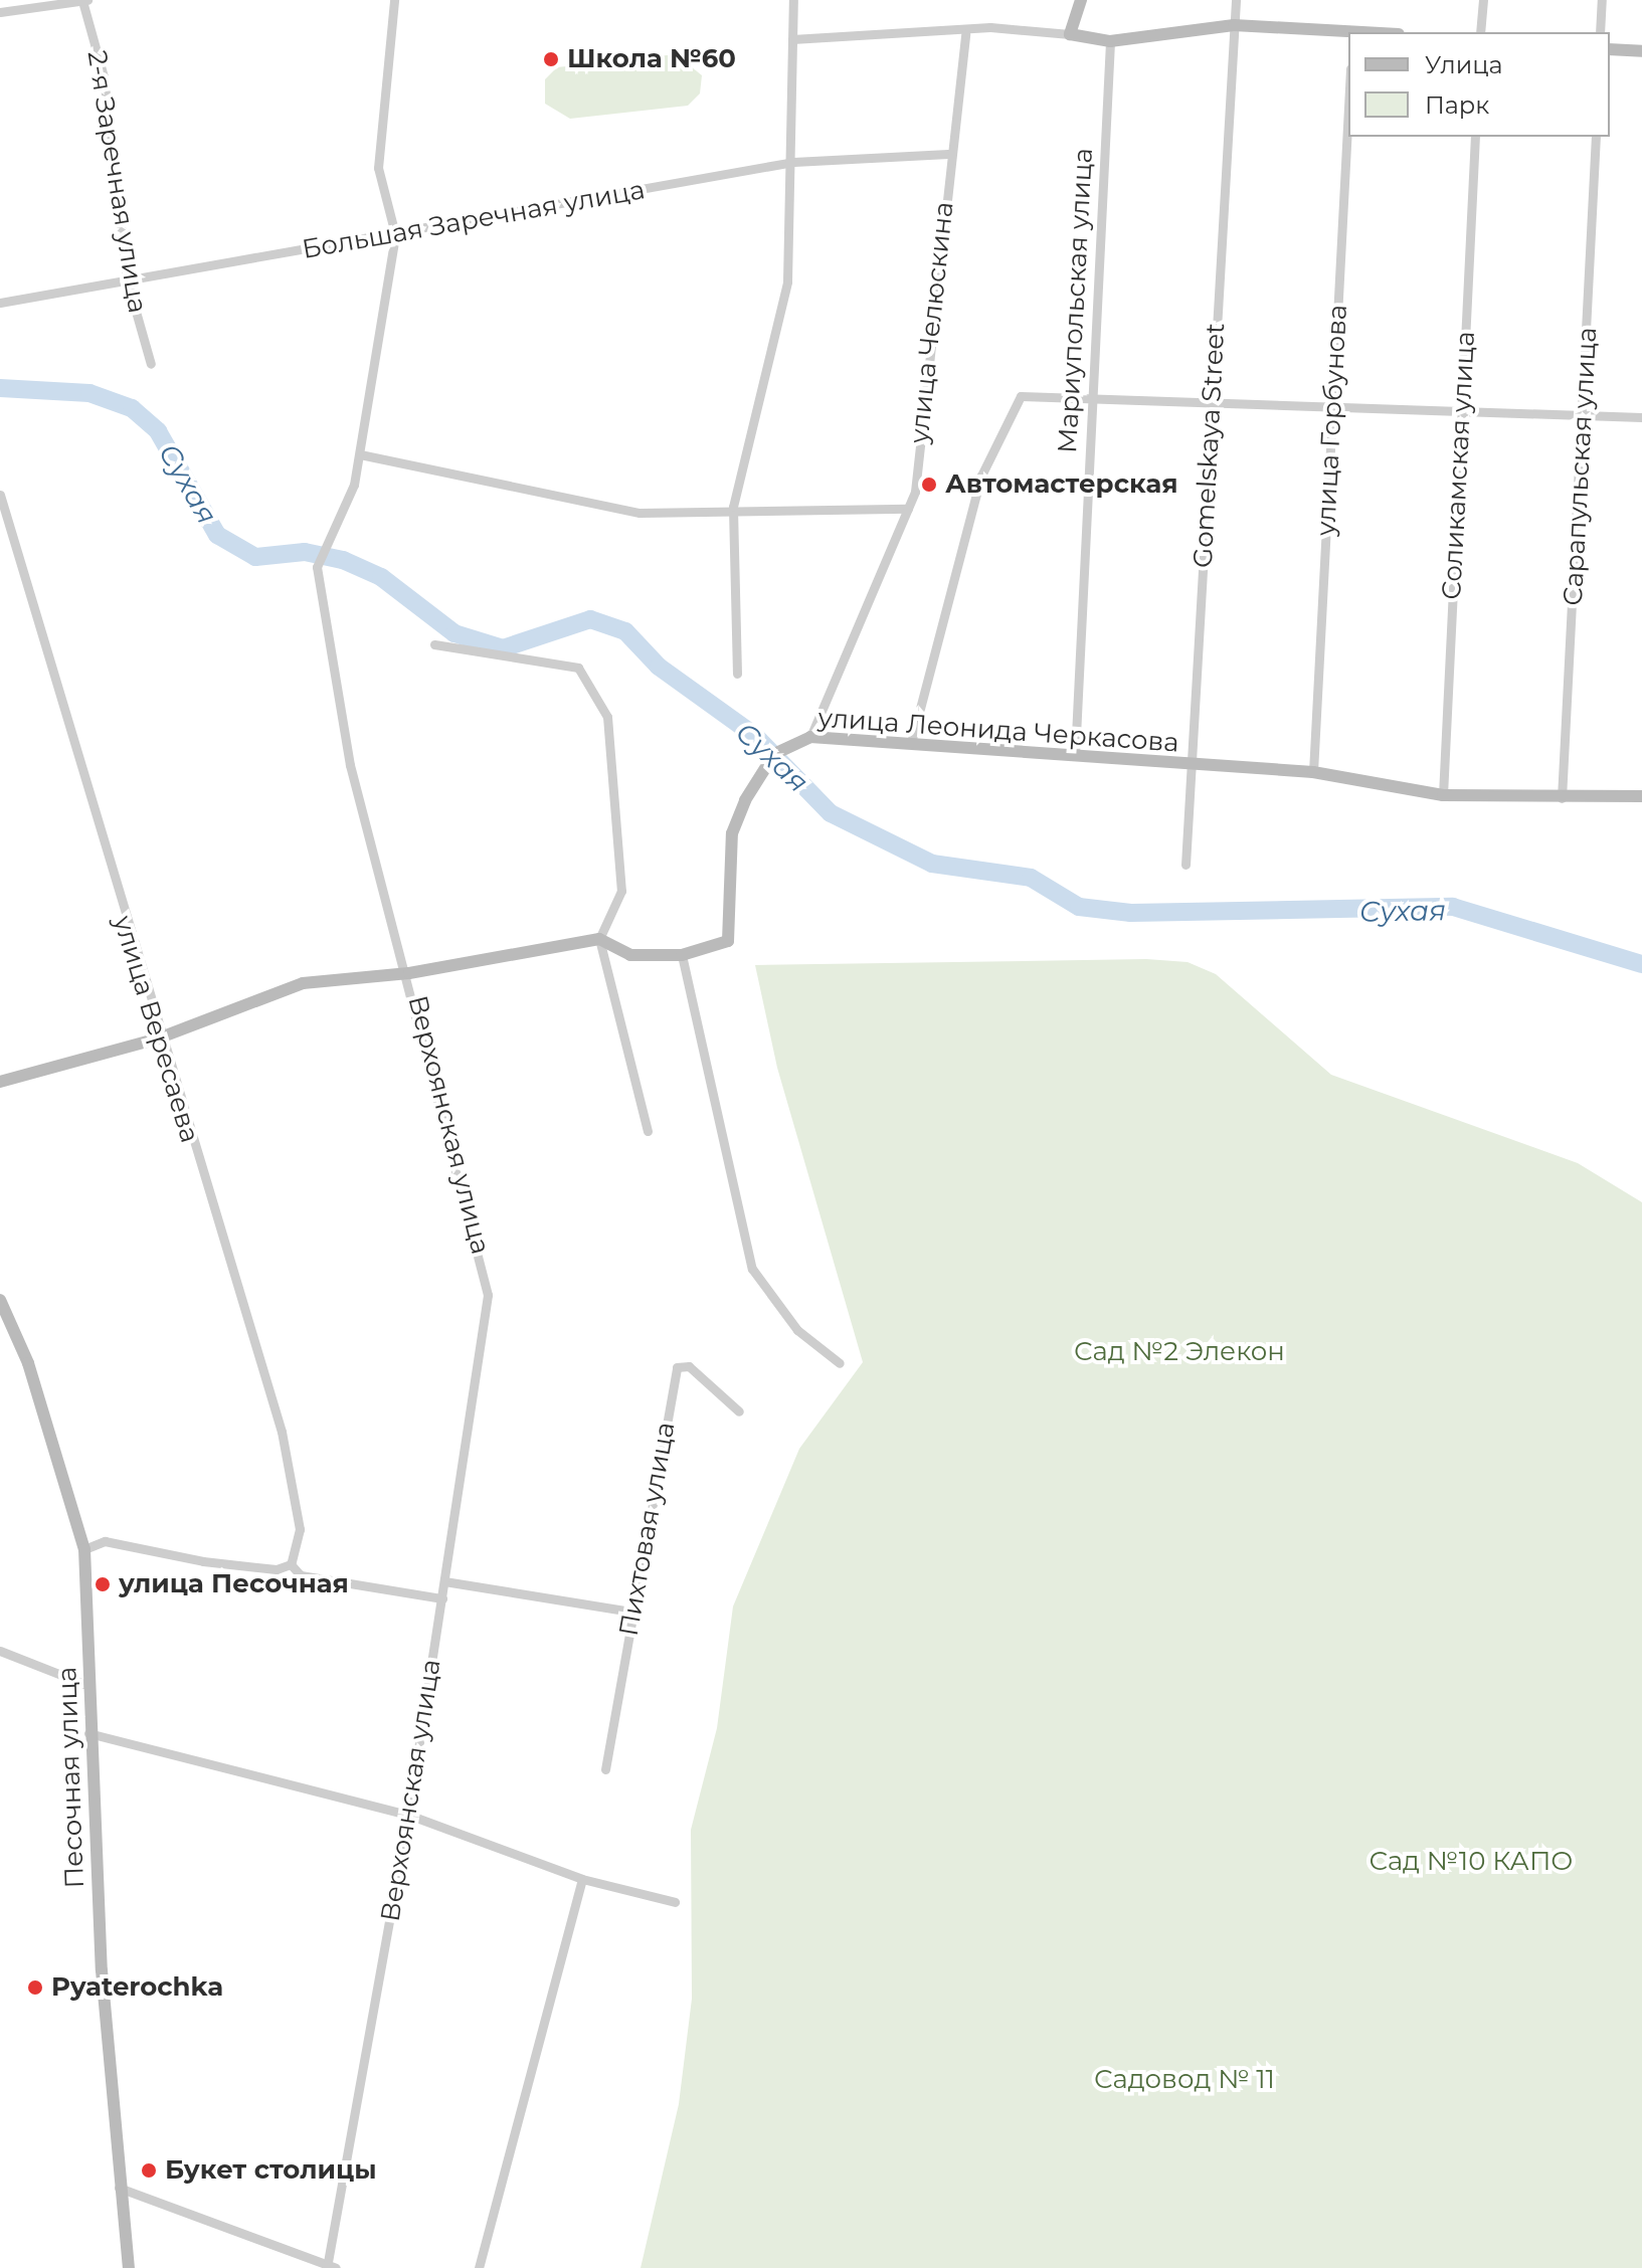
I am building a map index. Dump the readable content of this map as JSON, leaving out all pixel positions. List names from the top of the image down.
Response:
{
  "streets": {
    "street": [
      "2-я Заречная улица",
      "Большая Заречная улица",
      "Мариупольская улица",
      "улица Челюскина",
      "улица Горбунова",
      "Gomelskaya Street",
      "Соликамская улица",
      "Сарапульская улица",
      "улица Леонида Черкасова",
      "улица Вересаева",
      "Верхоянская улица",
      "Пихтовая улица",
      "Песочная улица"
    ]
  },
  "crossings": [
    ["2-я Заречная улица", "Большая Заречная улица"],
    ["Большая Заречная улица", "улица Челюскина"],
    ["Большая Заречная улица", "Верхоянская улица"],
    ["Мариупольская улица", "улица Леонида Черкасова"],
    ["улица Челюскина", "улица Леонида Черкасова"],
    ["улица Горбунова", "улица Леонида Черкасова"],
    ["Gomelskaya Street", "улица Леонида Черкасова"],
    ["Соликамская улица", "улица Леонида Черкасова"],
    ["Сарапульская улица", "улица Леонида Черкасова"]
  ],
  "water": ["Сухая"],
  "parks": ["Сад №2 Элекон", "Сад №10 КАПО", "Садовод № 11"],
  "places": [
    "Школа №60",
    "Автомастерская",
    "улица Песочная",
    "Pyaterochka",
    "Букет столицы"
  ],
  "legend": ["Улица", "Парк"]
}
